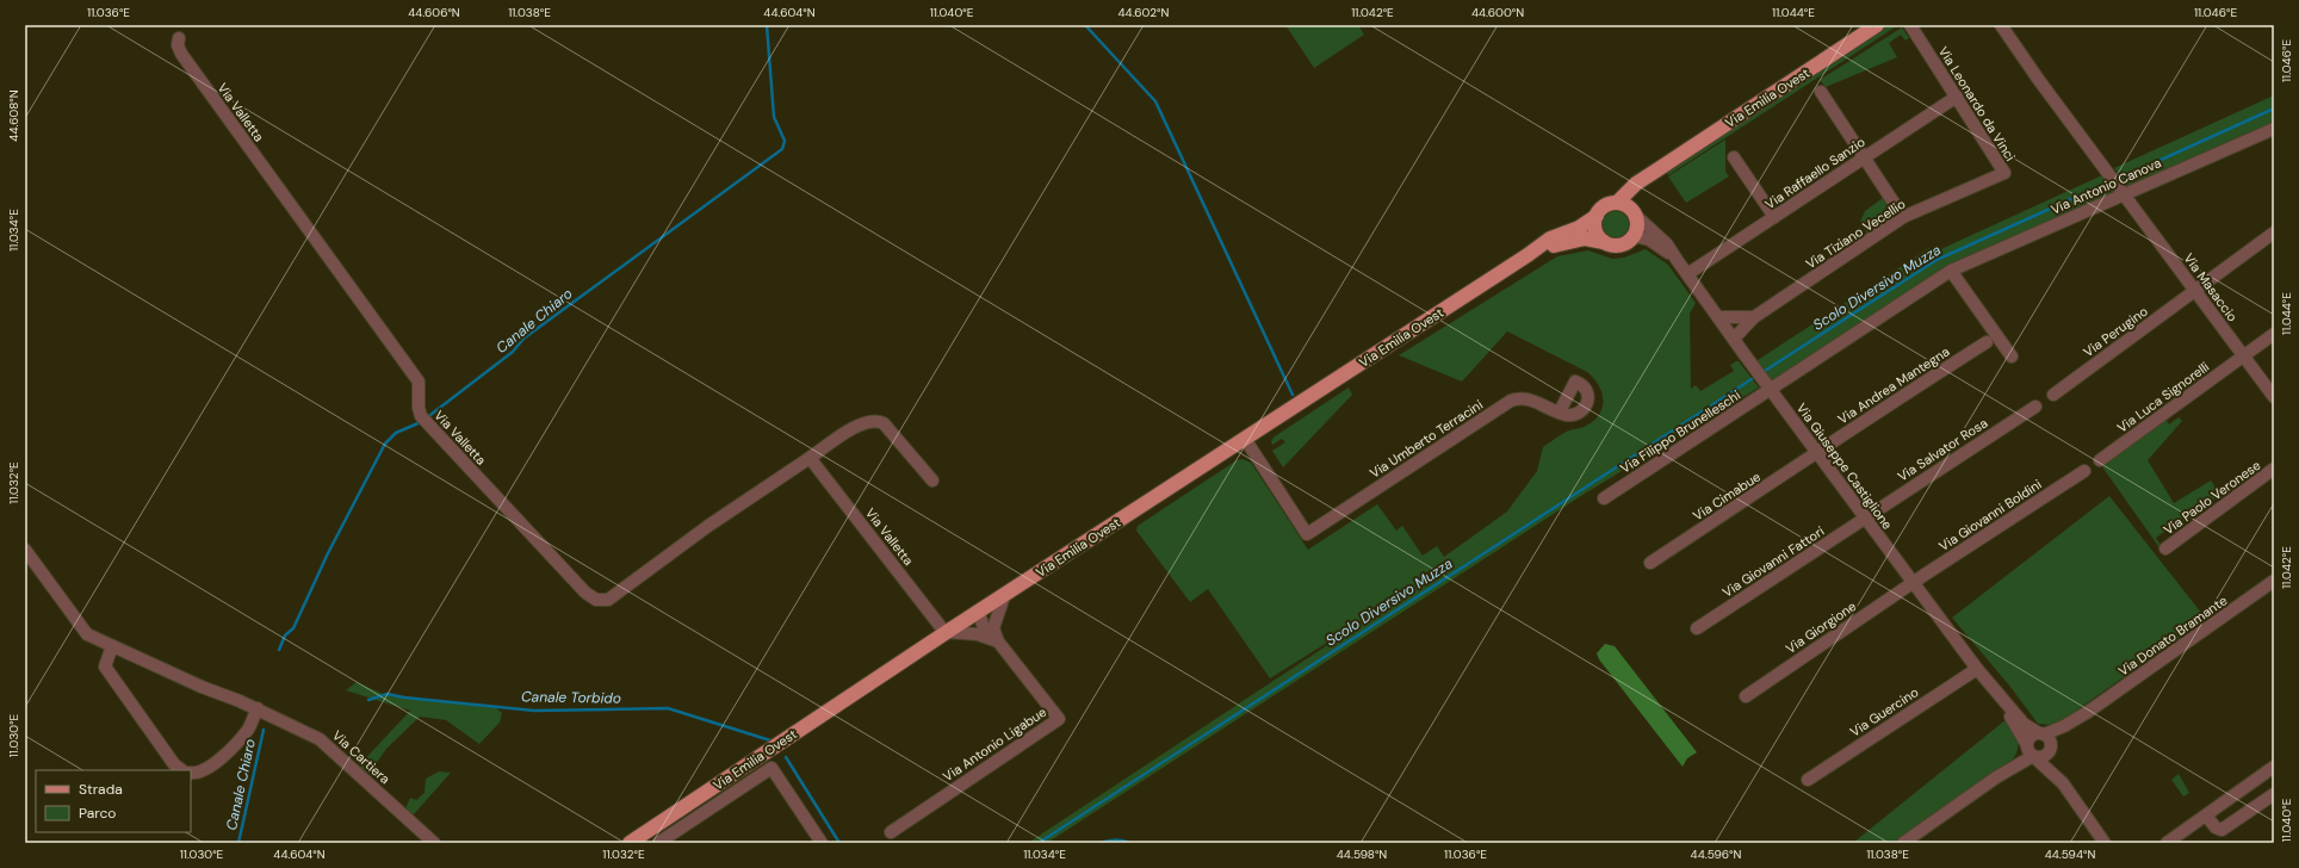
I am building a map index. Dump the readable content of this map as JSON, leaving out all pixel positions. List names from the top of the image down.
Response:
{
  "streets": {
    "main road": ["Via Emilia Ovest"],
    "street": [
      "Via Leonardo da Vinci",
      "Via Valletta",
      "Via Raffaello Sanzio",
      "Via Antonio Canova",
      "Via Tiziano Vecellio",
      "Via Masaccio",
      "Via Perugino",
      "Via Andrea Mantegna",
      "Via Luca Signorelli",
      "Via Filippo Brunelleschi",
      "Via Umberto Terracini",
      "Via Salvator Rosa",
      "Via Giuseppe Castiglione",
      "Via Cimabue",
      "Via Paolo Veronese",
      "Via Giovanni Boldini",
      "Via Giovanni Fattori",
      "Via Giorgione",
      "Via Donato Bramante",
      "Via Guercino",
      "Via Antonio Ligabue",
      "Via Cartiera"
    ]
  },
  "crossings": [
    ["Via Emilia Ovest", "Via Valletta"],
    ["Via Emilia Ovest", "Via Umberto Terracini"],
    ["Via Emilia Ovest", "Via Giuseppe Castiglione"],
    ["Via Emilia Ovest", "Via Antonio Ligabue"],
    ["Via Leonardo da Vinci", "Via Raffaello Sanzio"],
    ["Via Leonardo da Vinci", "Via Tiziano Vecellio"],
    ["Via Raffaello Sanzio", "Via Giuseppe Castiglione"],
    ["Via Antonio Canova", "Via Masaccio"],
    ["Via Antonio Canova", "Via Filippo Brunelleschi"],
    ["Via Antonio Canova", "Via Giuseppe Castiglione"],
    ["Via Tiziano Vecellio", "Via Giuseppe Castiglione"],
    ["Via Masaccio", "Via Perugino"],
    ["Via Masaccio", "Via Luca Signorelli"],
    ["Via Andrea Mantegna", "Via Giuseppe Castiglione"],
    ["Via Andrea Mantegna", "Via Cimabue"],
    ["Via Filippo Brunelleschi", "Via Giuseppe Castiglione"],
    ["Via Salvator Rosa", "Via Giuseppe Castiglione"],
    ["Via Salvator Rosa", "Via Giovanni Fattori"],
    ["Via Giuseppe Castiglione", "Via Cimabue"],
    ["Via Giuseppe Castiglione", "Via Giovanni Boldini"],
    ["Via Giuseppe Castiglione", "Via Giovanni Fattori"],
    ["Via Giuseppe Castiglione", "Via Giorgione"],
    ["Via Giuseppe Castiglione", "Via Donato Bramante"],
    ["Via Giuseppe Castiglione", "Via Guercino"],
    ["Via Giovanni Boldini", "Via Giorgione"]
  ],
  "water": ["Scolo Diversivo Muzza", "Canale Chiaro", "Canale Torbido"],
  "legend": ["Strada", "Parco"],
  "coordinates": [
    "11.036°E",
    "44.606°N",
    "11.038°E",
    "44.604°N",
    "11.040°E",
    "44.602°N",
    "11.042°E",
    "44.600°N",
    "11.044°E",
    "11.046°E",
    "44.608°N",
    "11.034°E",
    "11.032°E",
    "11.030°E",
    "44.598°N",
    "44.596°N",
    "44.594°N"
  ]
}
